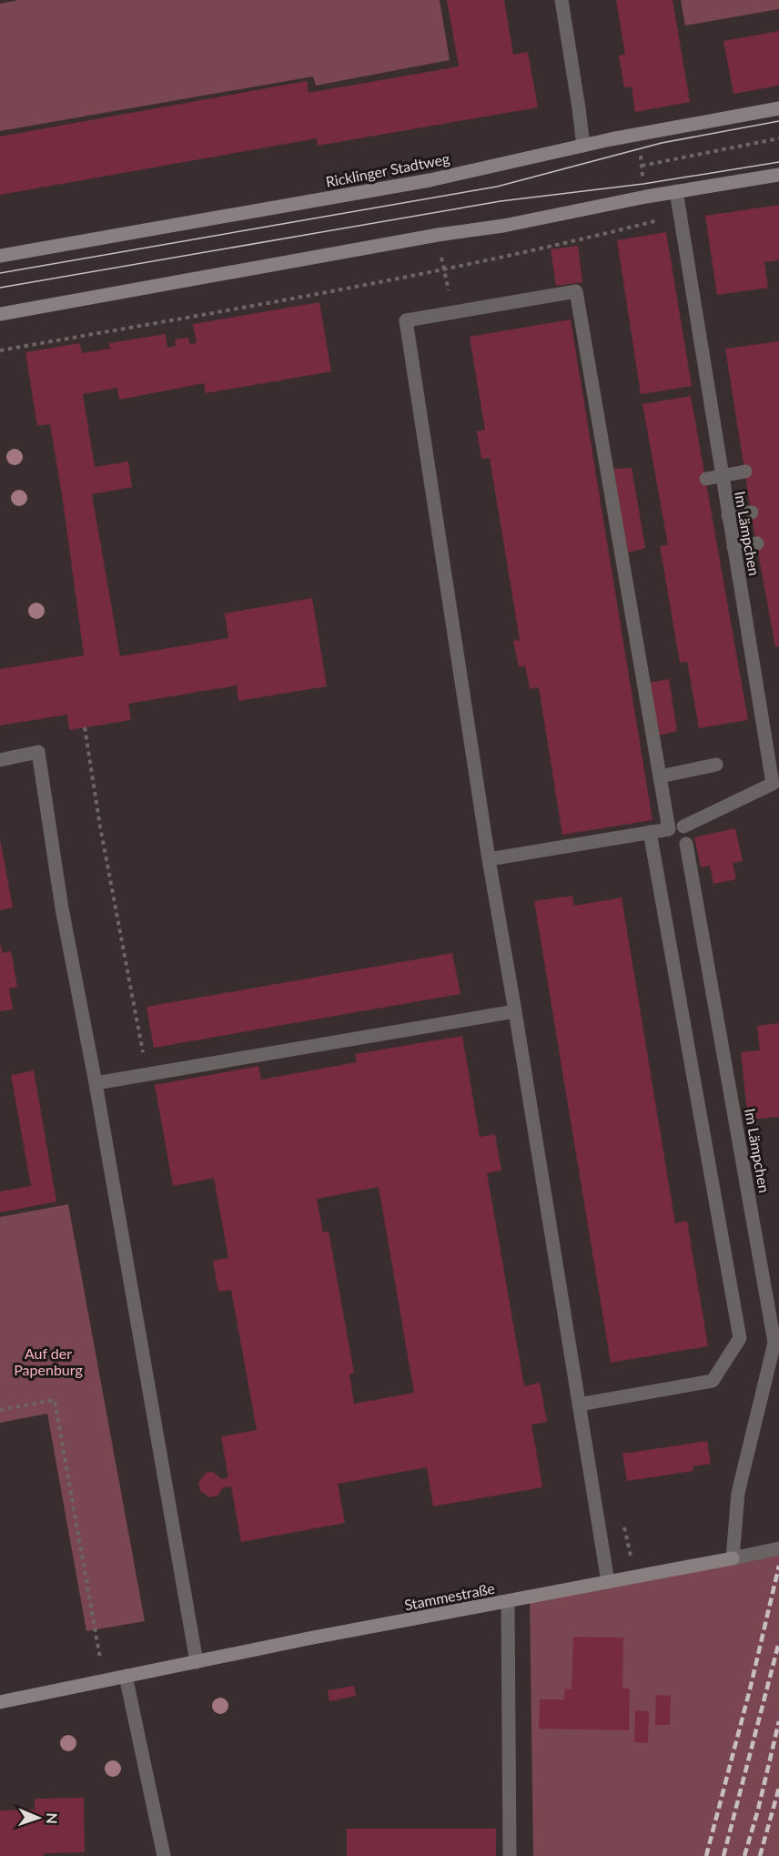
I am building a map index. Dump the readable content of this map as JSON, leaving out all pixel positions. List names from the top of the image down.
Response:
{
  "streets": {
    "street": ["Ricklinger Stadtweg", "Im Lämpchen", "Stammestraße"]
  },
  "crossings": [
    ["Im Lämpchen", "Stammestraße"]
  ],
  "parks": ["Auf der Papenburg"],
  "north": "right"
}
